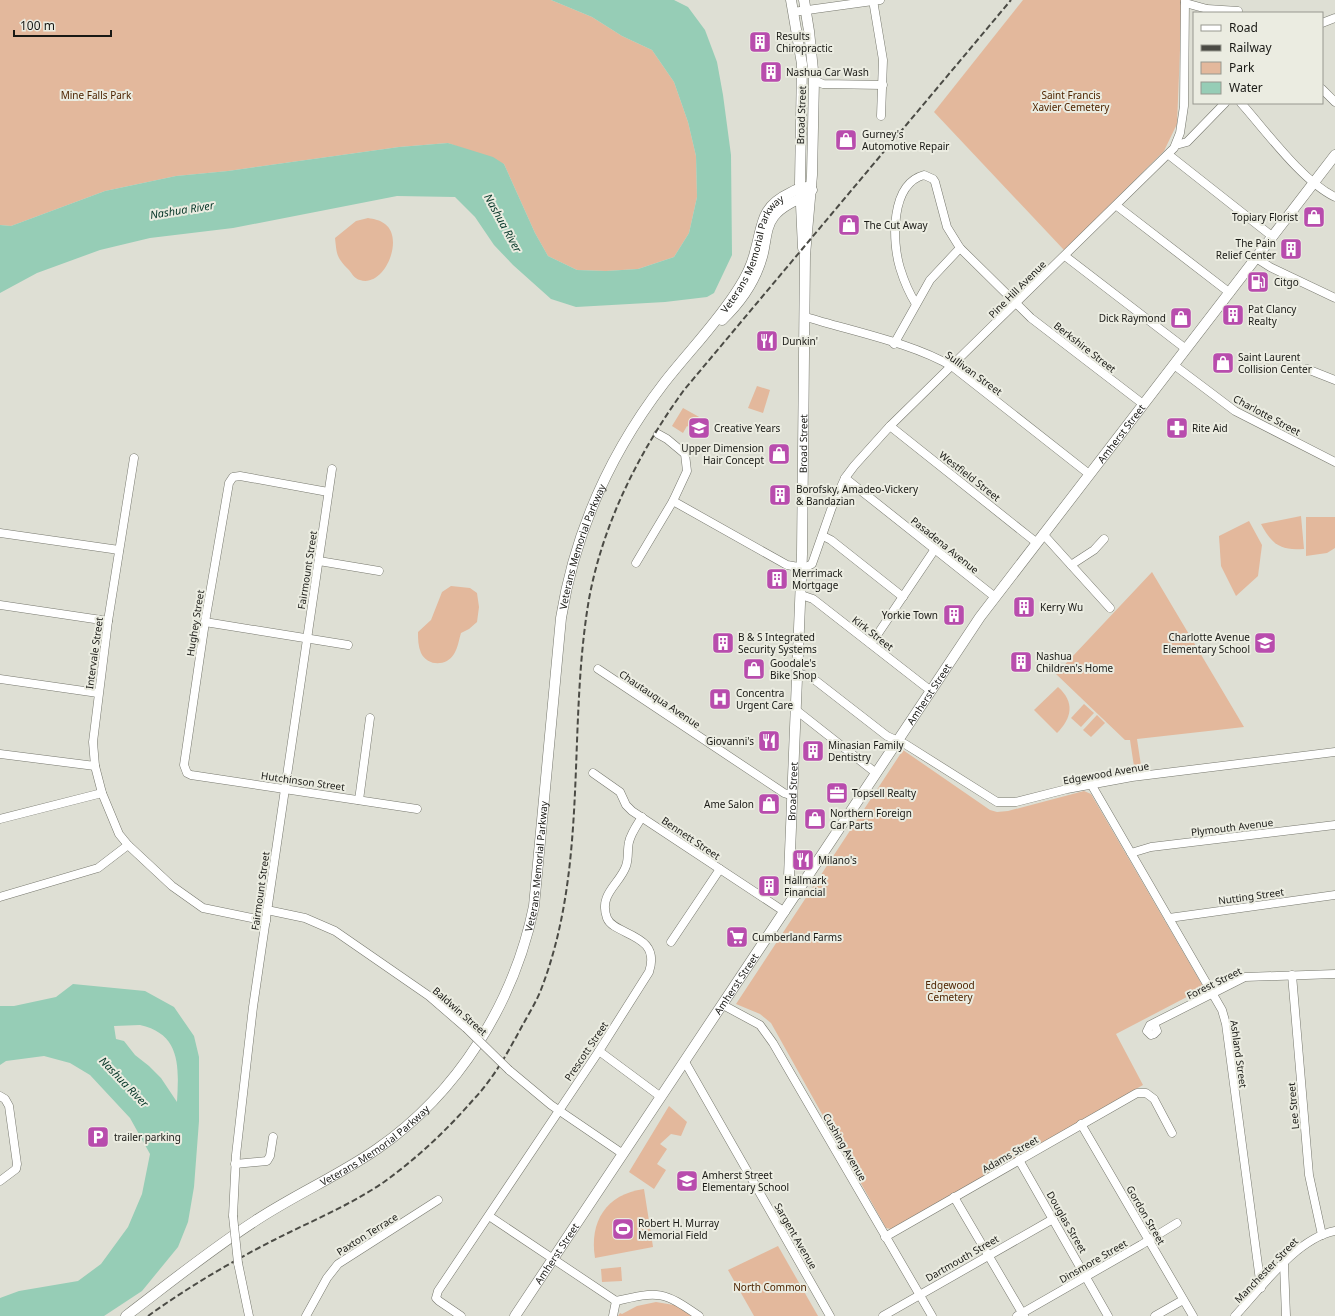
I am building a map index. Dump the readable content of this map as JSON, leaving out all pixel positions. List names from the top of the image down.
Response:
{
  "streets": {
    "main road": ["Broad Street", "Veterans Memorial Parkway", "Amherst Street"],
    "street": [
      "Pine Hill Avenue",
      "Berkshire Street",
      "Sullivan Street",
      "Charlotte Street",
      "Westfield Street",
      "Pasadena Avenue",
      "Fairmount Street",
      "Hughey Street",
      "Kirk Street",
      "Intervale Street",
      "Chautauqua Avenue",
      "Edgewood Avenue",
      "Hutchinson Street",
      "Plymouth Avenue",
      "Bennett Street",
      "Nutting Street",
      "Forest Street",
      "Baldwin Street",
      "Prescott Street",
      "Ashland Street",
      "Lee Street",
      "Cushing Avenue",
      "Adams Street",
      "Gordon Street",
      "Douglas Street",
      "Paxton Terrace",
      "Sargent Avenue",
      "Dartmouth Street",
      "Dinsmore Street",
      "Manchester Street"
    ]
  },
  "crossings": [
    ["Broad Street", "Veterans Memorial Parkway"],
    ["Broad Street", "Pine Hill Avenue"],
    ["Broad Street", "Sullivan Street"],
    ["Broad Street", "Amherst Street"],
    ["Broad Street", "Kirk Street"],
    ["Broad Street", "Chautauqua Avenue"],
    ["Broad Street", "Edgewood Avenue"],
    ["Pine Hill Avenue", "Berkshire Street"],
    ["Pine Hill Avenue", "Sullivan Street"],
    ["Pine Hill Avenue", "Westfield Street"],
    ["Pine Hill Avenue", "Pasadena Avenue"],
    ["Berkshire Street", "Amherst Street"],
    ["Sullivan Street", "Amherst Street"],
    ["Charlotte Street", "Amherst Street"],
    ["Amherst Street", "Westfield Street"],
    ["Amherst Street", "Pasadena Avenue"],
    ["Amherst Street", "Kirk Street"],
    ["Amherst Street", "Edgewood Avenue"],
    ["Amherst Street", "Bennett Street"],
    ["Amherst Street", "Baldwin Street"],
    ["Amherst Street", "Cushing Avenue"],
    ["Amherst Street", "Sargent Avenue"],
    ["Fairmount Street", "Hughey Street"],
    ["Fairmount Street", "Intervale Street"],
    ["Fairmount Street", "Hutchinson Street"],
    ["Fairmount Street", "Baldwin Street"],
    ["Hughey Street", "Hutchinson Street"],
    ["Edgewood Avenue", "Ashland Street"],
    ["Plymouth Avenue", "Ashland Street"],
    ["Bennett Street", "Prescott Street"],
    ["Nutting Street", "Ashland Street"],
    ["Forest Street", "Ashland Street"],
    ["Forest Street", "Lee Street"],
    ["Baldwin Street", "Prescott Street"],
    ["Ashland Street", "Manchester Street"],
    ["Lee Street", "Manchester Street"],
    ["Cushing Avenue", "Adams Street"],
    ["Cushing Avenue", "Dartmouth Street"],
    ["Adams Street", "Gordon Street"],
    ["Adams Street", "Douglas Street"],
    ["Gordon Street", "Dinsmore Street"],
    ["Douglas Street", "Dartmouth Street"],
    ["Douglas Street", "Dinsmore Street"]
  ],
  "water": ["Nashua River"],
  "parks": [
    "Mine Falls Park",
    "Saint Francis Xavier Cemetery",
    "Edgewood Cemetery",
    "North Common"
  ],
  "places": {
    "building": [
      "Results Chiropractic",
      "Nashua Car Wash",
      "The Pain Relief Center",
      "Pat Clancy Realty",
      "Borofsky, Amadeo-Vickery & Bandazian",
      "Merrimack Mortgage",
      "Kerry Wu",
      "Yorkie Town",
      "B & S Integrated Security Systems",
      "Nashua Children's Home",
      "Minasian Family Dentistry",
      "Hallmark Financial"
    ],
    "shop": [
      "Gurney's Automotive Repair",
      "Topiary Florist",
      "The Cut Away",
      "Dick Raymond",
      "Saint Laurent Collision Center",
      "Upper Dimension Hair Concept",
      "Goodale's Bike Shop",
      "Ame Salon",
      "Northern Foreign Car Parts"
    ],
    "fuel station": ["Citgo"],
    "restaurant": ["Dunkin'", "Giovanni's", "Milano's"],
    "school or university": ["Creative Years", "Charlotte Avenue Elementary School", "Amherst Street Elementary School"],
    "pharmacy": ["Rite Aid"],
    "hospital": ["Concentra Urgent Care"],
    "office": ["Topsell Realty"],
    "supermarket": ["Cumberland Farms"],
    "parking": ["trailer parking"],
    "sports": ["Robert H. Murray Memorial Field"]
  },
  "legend": [
    "Road",
    "Railway",
    "Park",
    "Water"
  ],
  "scale_bar": "100 m"
}
